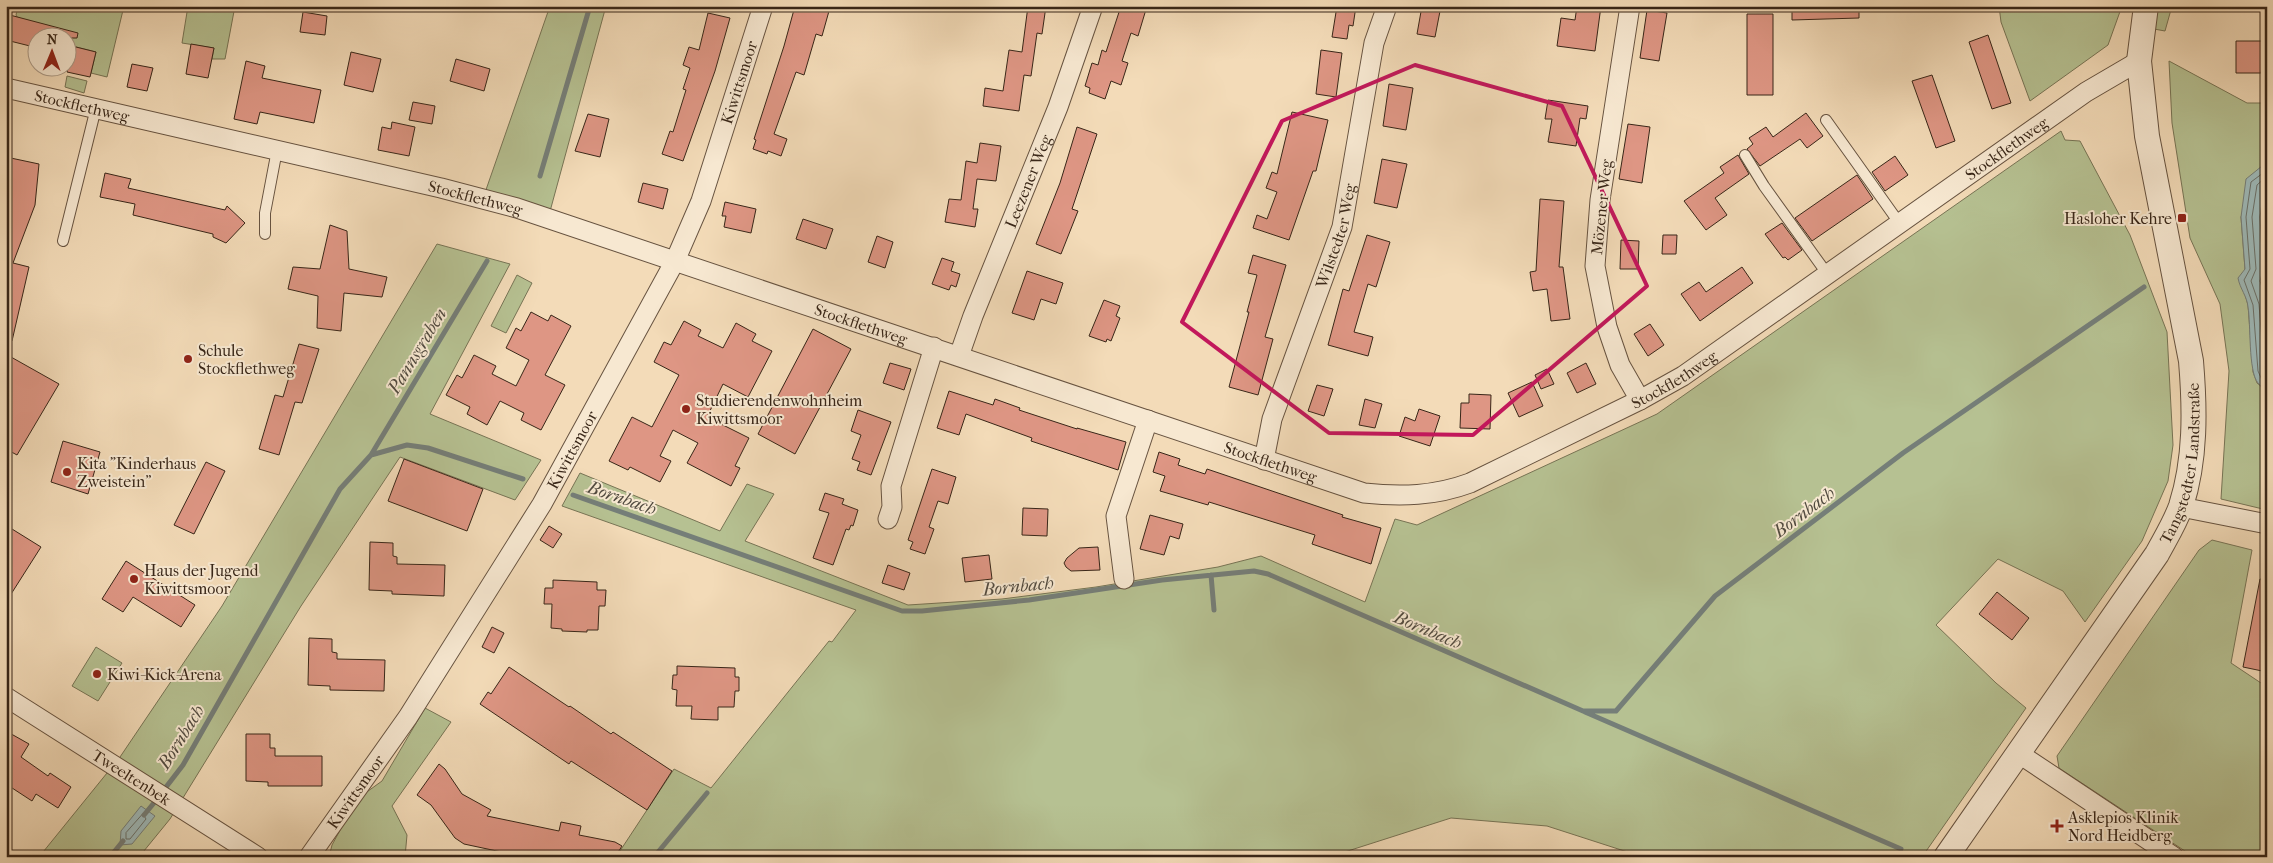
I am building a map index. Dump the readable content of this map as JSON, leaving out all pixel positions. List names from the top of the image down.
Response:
{
  "streets": {
    "street": [
      "Kiwittsmoor",
      "Stockflethweg",
      "Leezener Weg",
      "Mözener Weg",
      "Wilstedter Weg",
      "Tangstedter Landstraße",
      "Tweeltenbek"
    ]
  },
  "crossings": [
    ["Kiwittsmoor", "Stockflethweg"],
    ["Stockflethweg", "Leezener Weg"],
    ["Stockflethweg", "Mözener Weg"],
    ["Stockflethweg", "Wilstedter Weg"],
    ["Stockflethweg", "Tangstedter Landstraße"]
  ],
  "water": ["Pannsgraben", "Bornbach"],
  "places": {
    "transit": ["Hasloher Kehre"],
    "other": [
      "Schule Stockflethweg",
      "Studierendenwohnheim Kiwittsmoor",
      "Kita \"Kinderhaus Zweistein\"",
      "Haus der Jugend Kiwittsmoor",
      "Kiwi-Kick-Arena"
    ],
    "health": ["Asklepios Klinik Nord Heidberg"]
  },
  "north": "top"
}
